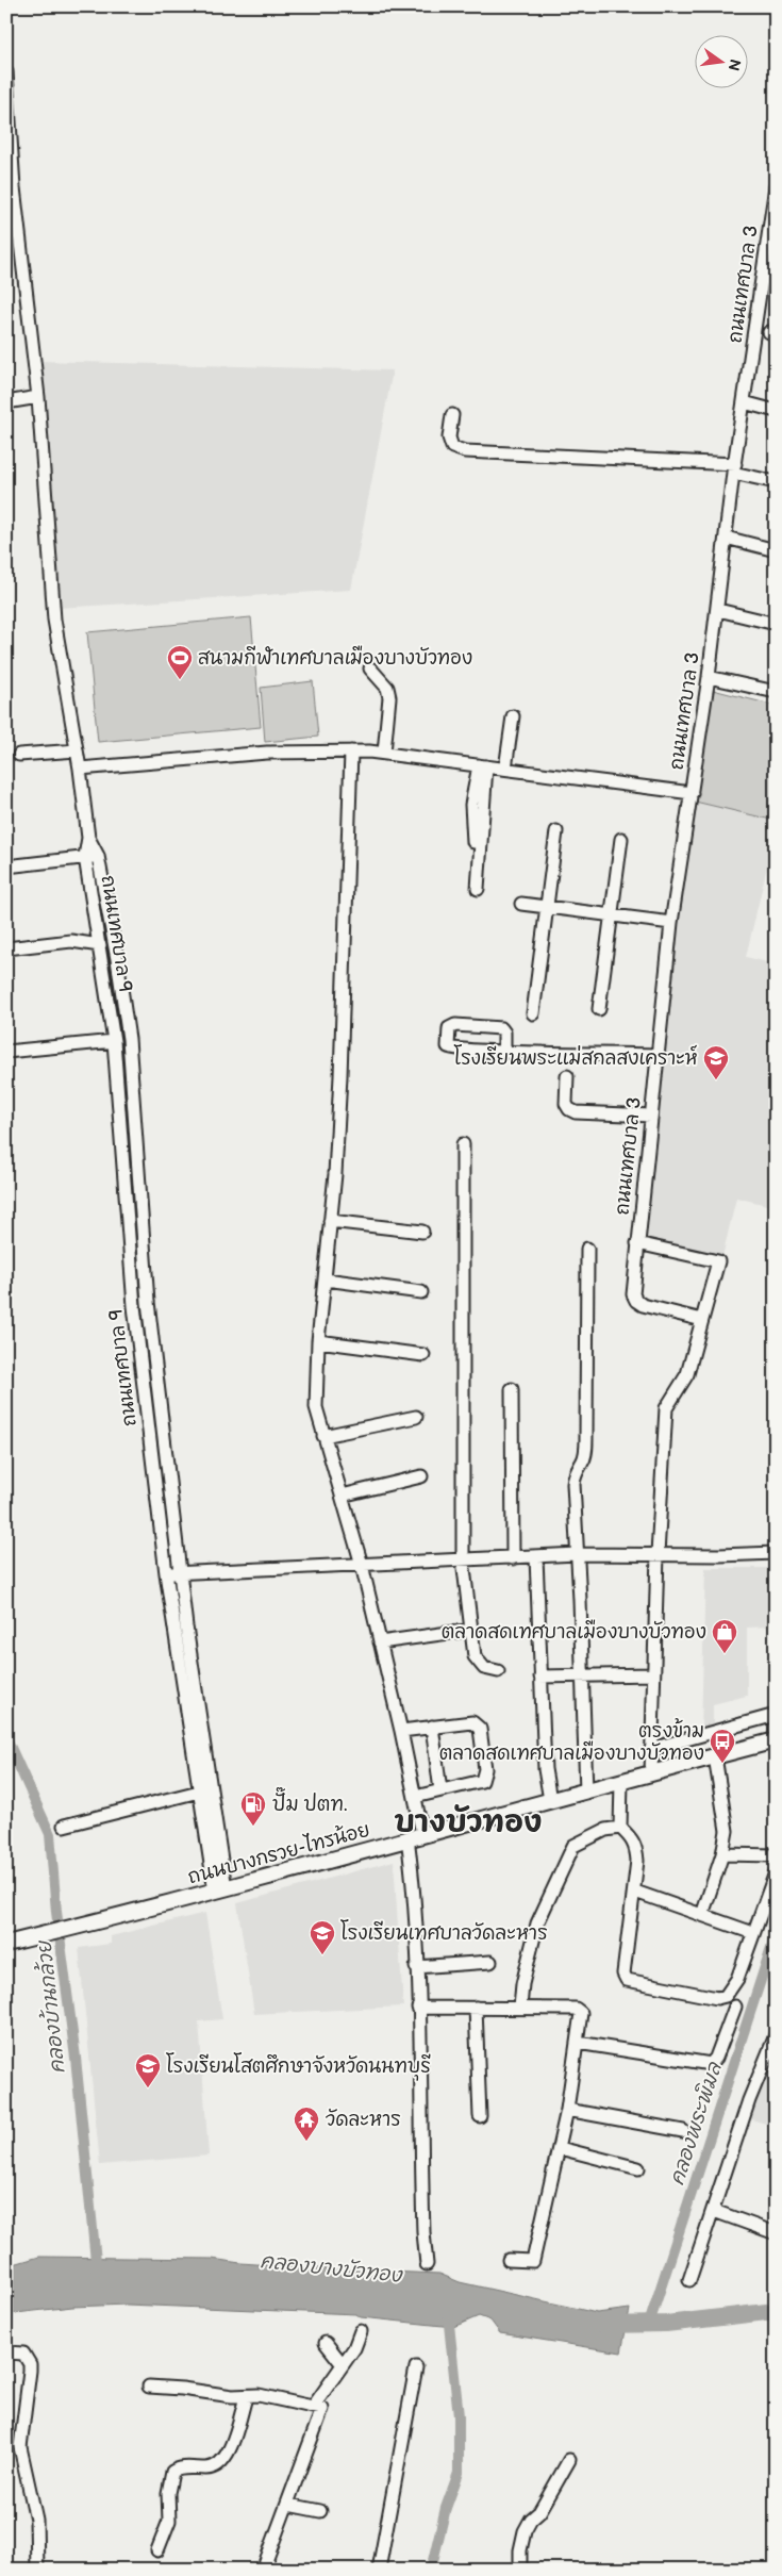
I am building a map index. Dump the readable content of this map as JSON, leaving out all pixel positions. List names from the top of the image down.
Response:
{
  "streets": {
    "main road": ["ถนนบางกรวย-ไทรน้อย"],
    "street": ["ถนนเทศบาล 3", "ถนนเทศบาล 9"]
  },
  "crossings": [
    ["ถนนเทศบาล 3", "ถนนบางกรวย-ไทรน้อย"],
    ["ถนนเทศบาล 9", "ถนนบางกรวย-ไทรน้อย"]
  ],
  "districts": ["บางบัวทอง"],
  "water": ["คลองบ้านกล้วย", "คลองพระพิมล", "คลองบางบัวทอง"],
  "places": {
    "sports": ["สนามกีฬาเทศบาลเมืองบางบัวทอง"],
    "school or university": ["โรงเรียนพระแม่สกลสงเคราะห์", "โรงเรียนเทศบาลวัดละหาร", "โรงเรียนโสตศึกษาจังหวัดนนทบุรี"],
    "shop": ["ตลาดสดเทศบาลเมืองบางบัวทอง"],
    "bus stop": ["ตรงข้าม ตลาดสดเทศบาลเมืองบางบัวทอง"],
    "fuel station": ["ปั๊ม ปตท."],
    "temple": ["วัดละหาร"]
  },
  "north": "right"
}
